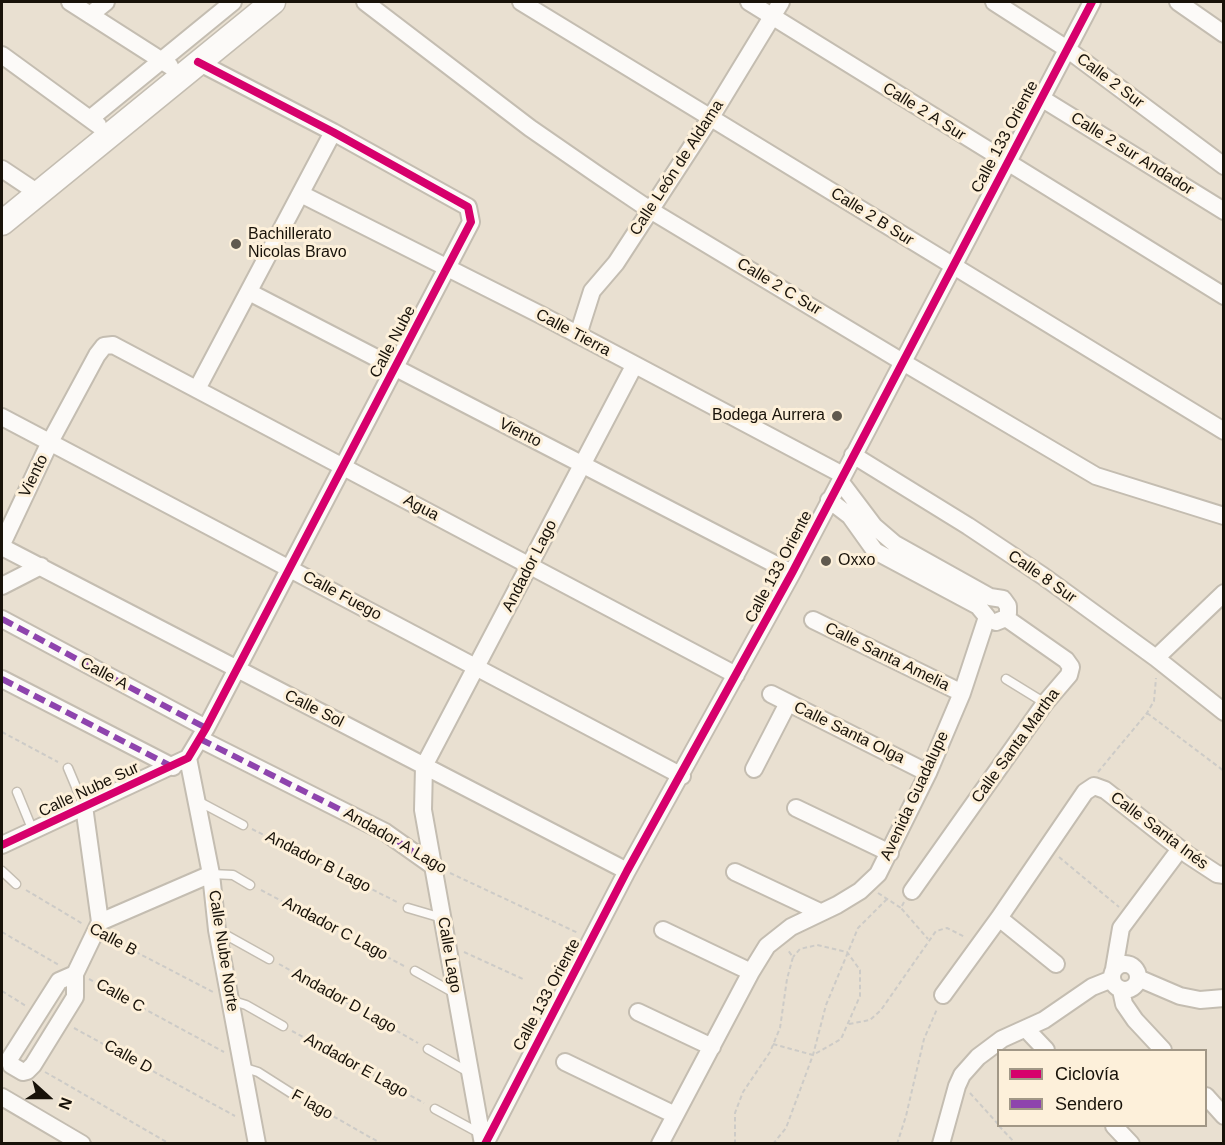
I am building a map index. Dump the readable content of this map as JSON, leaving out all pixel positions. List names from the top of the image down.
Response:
{
  "streets": {
    "street": [
      "Calle 2 Sur",
      "Calle 2 A Sur",
      "Calle 133 Oriente",
      "Calle 2 sur Andador",
      "Calle León de Aldama",
      "Calle 2 B Sur",
      "Calle 2 C Sur",
      "Calle Tierra",
      "Calle Nube",
      "Viento",
      "Agua",
      "Andador Lago",
      "Calle 8 Sur",
      "Calle Fuego",
      "Calle Santa Amelia",
      "Calle A",
      "Calle Sol",
      "Calle Santa Olga",
      "Calle Santa Martha",
      "Calle Nube Sur",
      "Avenida Guadalupe",
      "Calle Santa Inés",
      "Andador A Lago",
      "Calle Nube Norte",
      "Calle Lago"
    ],
    "lane": ["F lago"],
    "path": [
      "Andador B Lago",
      "Andador C Lago",
      "Calle B",
      "Calle C",
      "Andador D Lago",
      "Calle D",
      "Andador E Lago"
    ]
  },
  "crossings": [
    ["Calle 2 Sur", "Calle 133 Oriente"],
    ["Calle 2 A Sur", "Calle 133 Oriente"],
    ["Calle 2 A Sur", "Calle León de Aldama"],
    ["Calle 133 Oriente", "Calle 2 sur Andador"],
    ["Calle 133 Oriente", "Calle 2 B Sur"],
    ["Calle 133 Oriente", "Calle 2 C Sur"],
    ["Calle 133 Oriente", "Calle Tierra"],
    ["Calle 133 Oriente", "Viento"],
    ["Calle 133 Oriente", "Agua"],
    ["Calle 133 Oriente", "Calle 8 Sur"],
    ["Calle 133 Oriente", "Calle Fuego"],
    ["Calle 133 Oriente", "Calle Sol"],
    ["Calle 133 Oriente", "Andador A Lago"],
    ["Calle 133 Oriente", "Calle Lago"],
    ["Calle León de Aldama", "Calle 2 B Sur"],
    ["Calle León de Aldama", "Calle 2 C Sur"],
    ["Calle León de Aldama", "Calle Tierra"],
    ["Calle Tierra", "Calle Nube"],
    ["Calle Tierra", "Andador Lago"],
    ["Calle Nube", "Viento"],
    ["Calle Nube", "Agua"],
    ["Calle Nube", "Calle Fuego"],
    ["Calle Nube", "Calle A"],
    ["Calle Nube", "Calle Sol"],
    ["Calle Nube", "Calle Nube Sur"],
    ["Calle Nube", "Andador A Lago"],
    ["Calle Nube", "Calle Nube Norte"],
    ["Viento", "Agua"],
    ["Viento", "Andador Lago"],
    ["Viento", "Calle Fuego"],
    ["Viento", "Calle Sol"],
    ["Agua", "Andador Lago"],
    ["Andador Lago", "Calle Fuego"],
    ["Andador Lago", "Calle Sol"],
    ["Andador Lago", "Calle Lago"],
    ["Calle Santa Amelia", "Avenida Guadalupe"],
    ["Calle A", "Andador A Lago"],
    ["Calle Sol", "Calle Lago"],
    ["Calle Santa Olga", "Avenida Guadalupe"],
    ["Calle Nube Sur", "Calle B"],
    ["Calle Nube Sur", "Calle Nube Norte"],
    ["Andador A Lago", "Calle Lago"],
    ["Calle B", "Calle Nube Norte"],
    ["Calle Nube Norte", "Calle C"],
    ["Calle Nube Norte", "Calle D"],
    ["Calle Nube Norte", "F lago"],
    ["Calle C", "F lago"]
  ],
  "places": ["Bachillerato Nicolas Bravo", "Bodega Aurrera", "Oxxo"],
  "legend": ["Ciclovía", "Sendero"],
  "north": "right"
}
